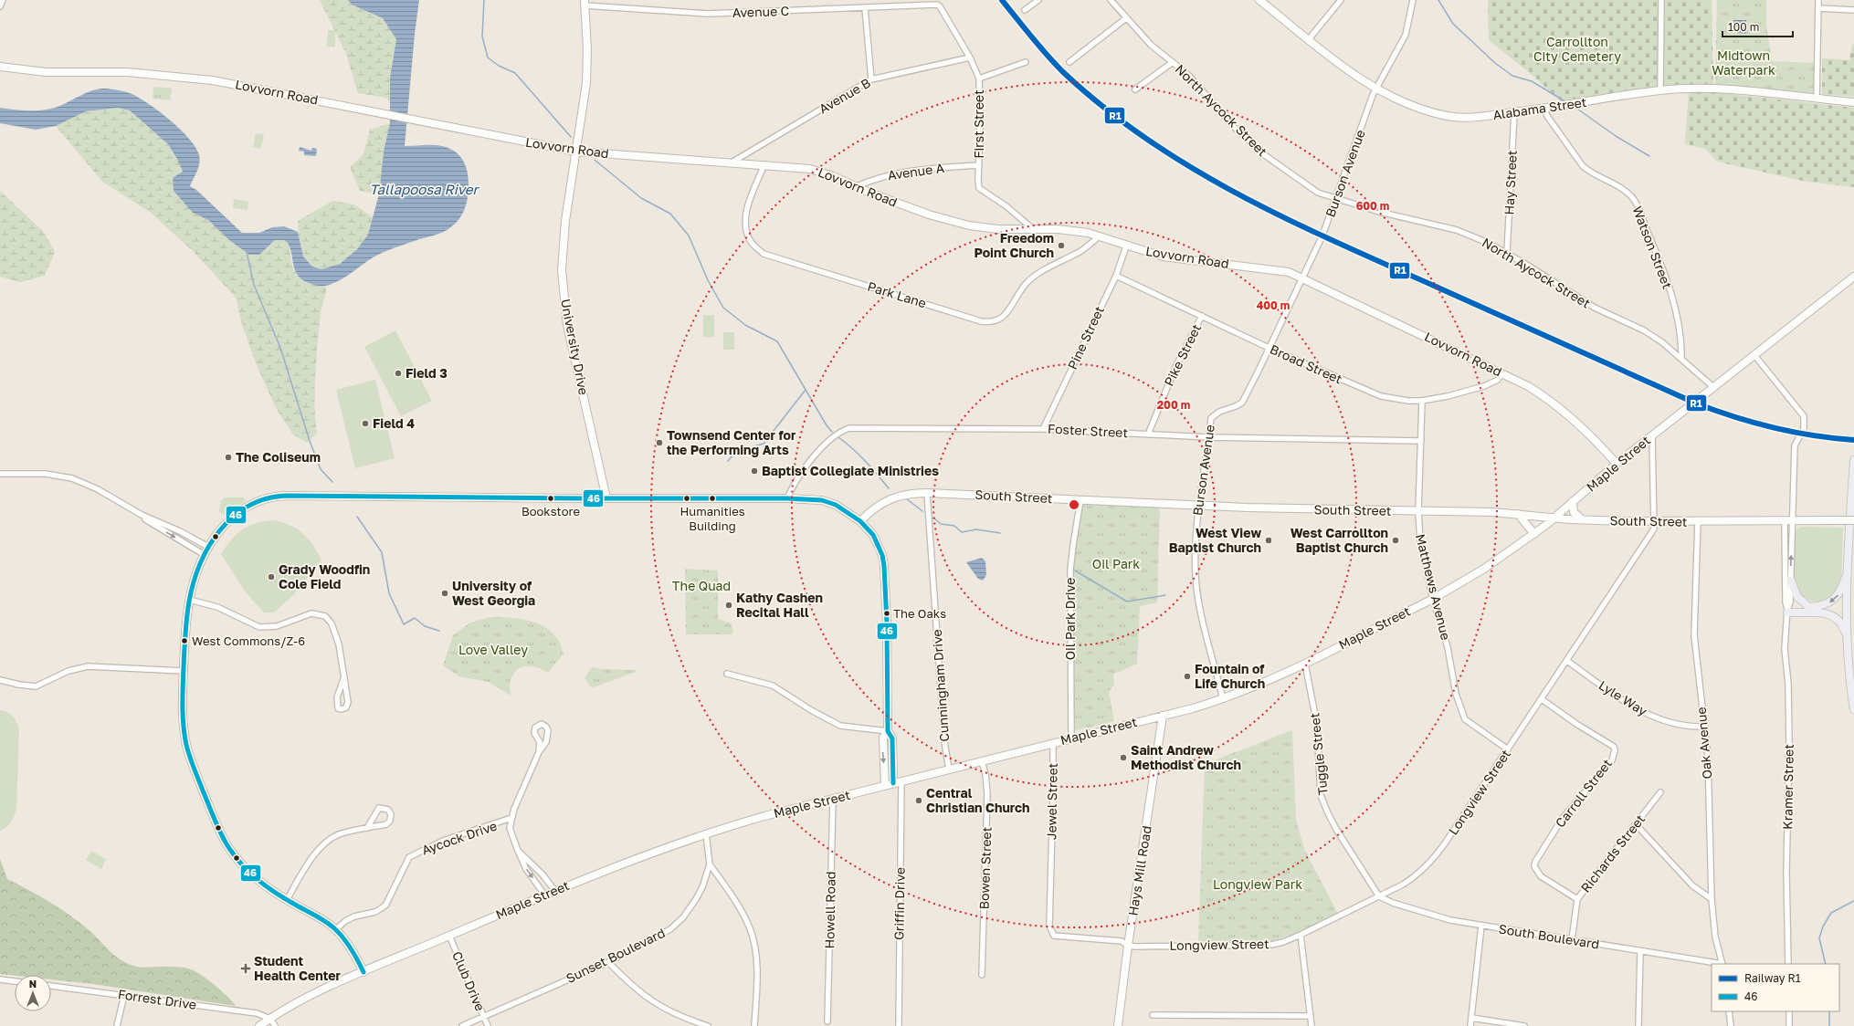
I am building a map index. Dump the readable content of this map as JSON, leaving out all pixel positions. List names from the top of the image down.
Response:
{
  "streets": {
    "street": [
      "Avenue C",
      "Lovvorn Road",
      "Avenue B",
      "Alabama Street",
      "North Aycock Street",
      "First Street",
      "Avenue A",
      "Burson Avenue",
      "Hay Street",
      "Watson Street",
      "Park Lane",
      "Pine Street",
      "University Drive",
      "Pike Street",
      "Broad Street",
      "Foster Street",
      "Maple Street",
      "South Street",
      "Matthews Avenue",
      "Oil Park Drive",
      "Cunningham Drive",
      "Lyle Way",
      "Oak Avenue",
      "Tuggle Street",
      "Kramer Street",
      "Longview Street",
      "Carroll Street",
      "Jewel Street",
      "Aycock Drive",
      "Richards Street",
      "Bowen Street",
      "Hays Mill Road",
      "Griffin Drive",
      "Howell Road",
      "South Boulevard",
      "Sunset Boulevard",
      "Club Drive",
      "Forrest Drive"
    ]
  },
  "crossings": [
    ["Avenue C", "First Street"],
    ["Avenue C", "University Drive"],
    ["Lovvorn Road", "Avenue B"],
    ["Lovvorn Road", "First Street"],
    ["Lovvorn Road", "Avenue A"],
    ["Lovvorn Road", "Burson Avenue"],
    ["Lovvorn Road", "Park Lane"],
    ["Lovvorn Road", "Pine Street"],
    ["Lovvorn Road", "University Drive"],
    ["Lovvorn Road", "Broad Street"],
    ["Lovvorn Road", "Maple Street"],
    ["Avenue B", "First Street"],
    ["Alabama Street", "Burson Avenue"],
    ["Alabama Street", "Hay Street"],
    ["Alabama Street", "Watson Street"],
    ["North Aycock Street", "Burson Avenue"],
    ["North Aycock Street", "Hay Street"],
    ["North Aycock Street", "Watson Street"],
    ["North Aycock Street", "Maple Street"],
    ["First Street", "Avenue A"],
    ["Burson Avenue", "Broad Street"],
    ["Burson Avenue", "Foster Street"],
    ["Burson Avenue", "Maple Street"],
    ["Burson Avenue", "South Street"],
    ["Pine Street", "Broad Street"],
    ["Pine Street", "Foster Street"],
    ["Pike Street", "Broad Street"],
    ["Pike Street", "Foster Street"],
    ["Broad Street", "Matthews Avenue"],
    ["Foster Street", "Matthews Avenue"],
    ["Maple Street", "South Street"],
    ["Maple Street", "Matthews Avenue"],
    ["Maple Street", "Oil Park Drive"],
    ["Maple Street", "Cunningham Drive"],
    ["Maple Street", "Tuggle Street"],
    ["Maple Street", "Longview Street"],
    ["Maple Street", "Jewel Street"],
    ["Maple Street", "Bowen Street"],
    ["Maple Street", "Hays Mill Road"],
    ["Maple Street", "Griffin Drive"],
    ["Maple Street", "Howell Road"],
    ["Maple Street", "Sunset Boulevard"],
    ["Maple Street", "Club Drive"],
    ["Maple Street", "Forrest Drive"],
    ["South Street", "Matthews Avenue"],
    ["South Street", "Oil Park Drive"],
    ["South Street", "Cunningham Drive"],
    ["South Street", "Oak Avenue"],
    ["South Street", "Kramer Street"],
    ["South Street", "Longview Street"],
    ["Matthews Avenue", "Longview Street"],
    ["Lyle Way", "Oak Avenue"],
    ["Lyle Way", "Longview Street"],
    ["Oak Avenue", "South Boulevard"],
    ["Tuggle Street", "Longview Street"],
    ["Tuggle Street", "South Boulevard"],
    ["Longview Street", "Carroll Street"],
    ["Longview Street", "Jewel Street"],
    ["Longview Street", "Hays Mill Road"],
    ["Longview Street", "South Boulevard"],
    ["Carroll Street", "Richards Street"],
    ["Jewel Street", "Hays Mill Road"],
    ["Richards Street", "South Boulevard"],
    ["Sunset Boulevard", "Club Drive"]
  ],
  "water": ["Tallapoosa River"],
  "parks": [
    "Carrollton City Cemetery",
    "Midtown Waterpark",
    "Oil Park",
    "The Quad",
    "Love Valley",
    "Longview Park"
  ],
  "places": {
    "other": [
      "Freedom Point Church",
      "Field 3",
      "Field 4",
      "Townsend Center for the Performing Arts",
      "The Coliseum",
      "Baptist Collegiate Ministries",
      "Bookstore",
      "Humanities Building",
      "West View Baptist Church",
      "West Carrollton Baptist Church",
      "Grady Woodfin Cole Field",
      "University of West Georgia",
      "Kathy Cashen Recital Hall",
      "The Oaks",
      "West Commons/Z-6",
      "Fountain of Life Church",
      "Saint Andrew Methodist Church",
      "Central Christian Church"
    ],
    "health": ["Student Health Center"]
  },
  "lines": ["rail line R1", "transit line 46"],
  "legend": ["Railway R1", "46"],
  "scale_bar": "100 m",
  "north": "top",
  "rings": ["600 m", "400 m", "200 m"]
}
